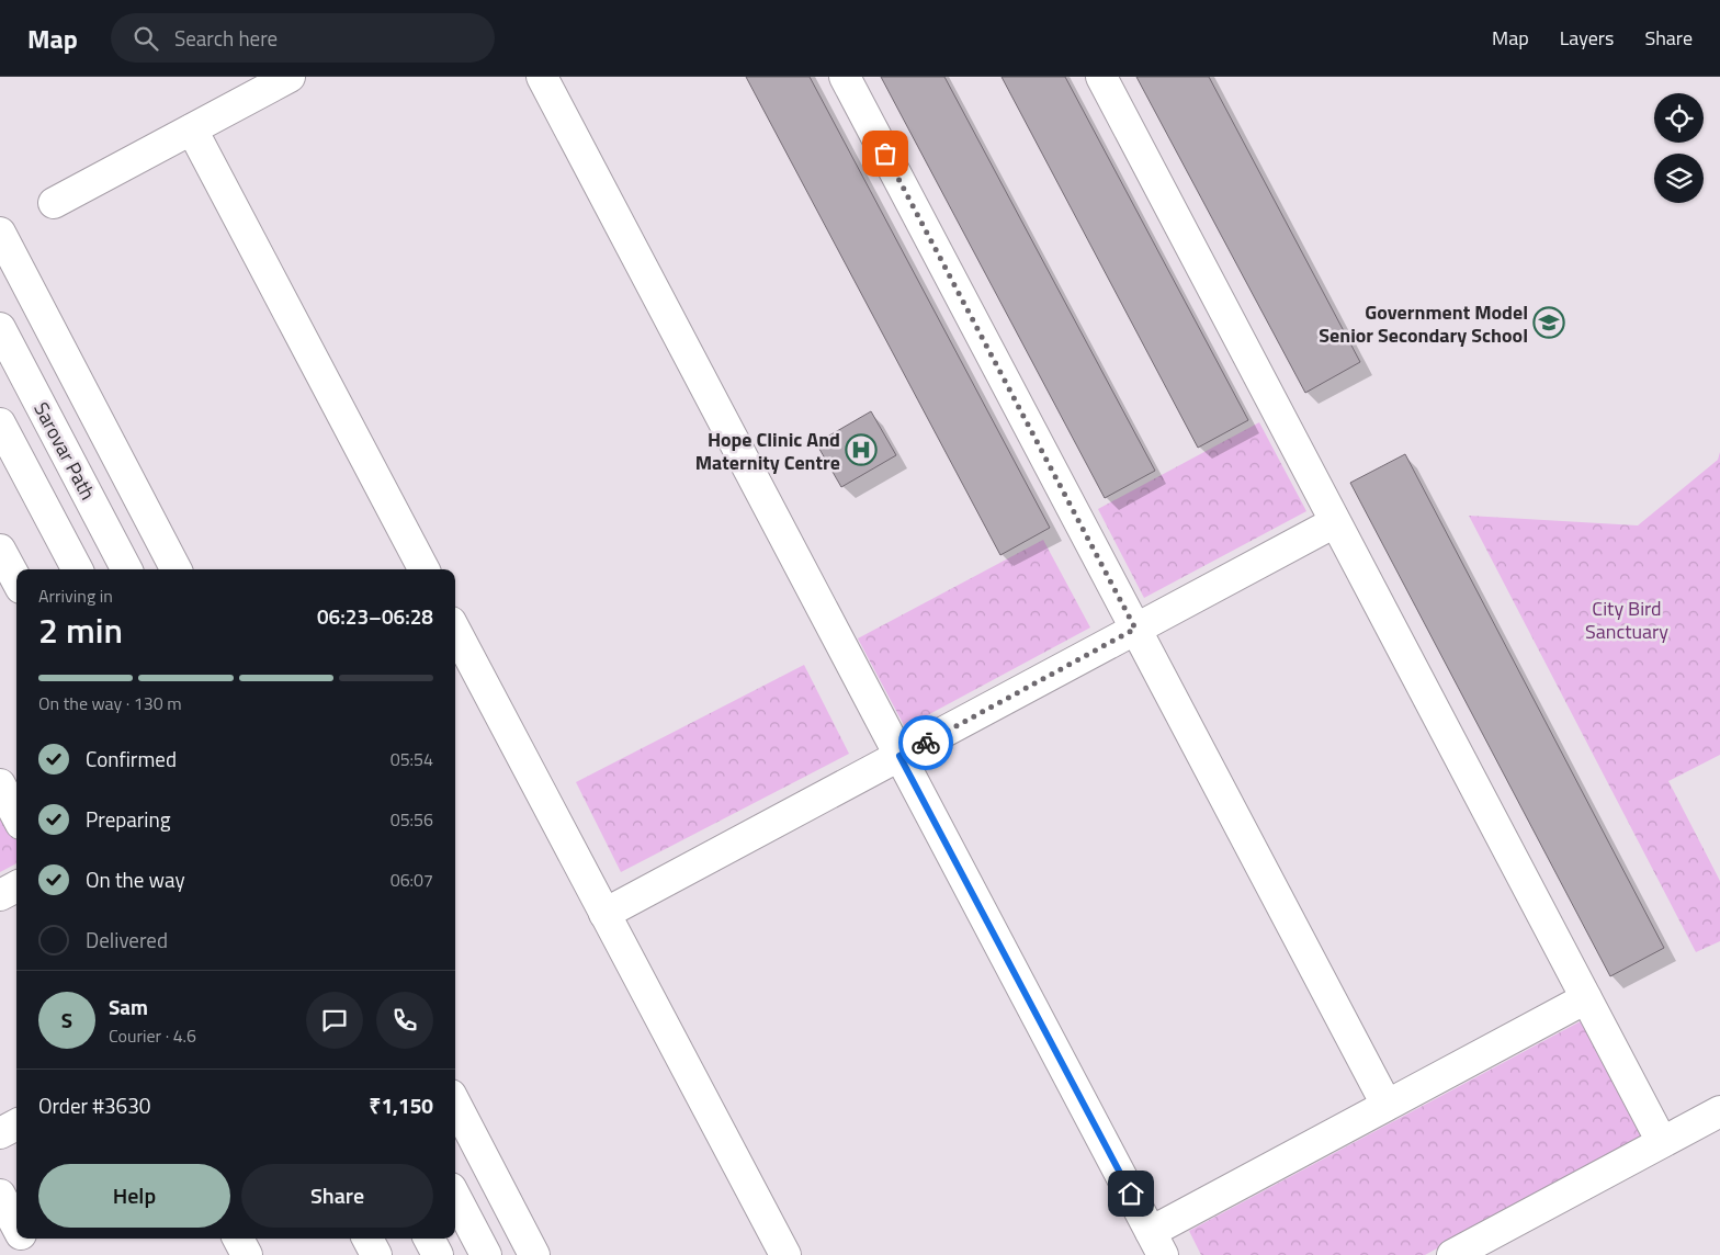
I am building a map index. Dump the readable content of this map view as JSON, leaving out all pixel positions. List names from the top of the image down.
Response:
{
  "streets": {
    "street": ["Sarovar Path"]
  },
  "parks": ["City Bird Sanctuary"],
  "places": {
    "school or university": ["Government Model Senior Secondary School"],
    "hospital": ["Hope Clinic And Maternity Centre"]
  },
  "page": {
    "header": "Map",
    "search": "Search here",
    "nav": ["Map", "Layers", "Share"],
    "heading": ["2 min", "Arriving in", "06:23–06:28"],
    "panel": [
      "Sam",
      "Courier · 4.6",
      "Order #3630",
      "₹1,150"
    ],
    "bar": "On the way · 130 m",
    "list": [
      ["Confirmed", "05:54"],
      ["Preparing", "05:56"],
      ["On the way", "06:07"],
      "Delivered"
    ],
    "round": "S",
    "buttons": ["Help", "Share"]
  }
}
